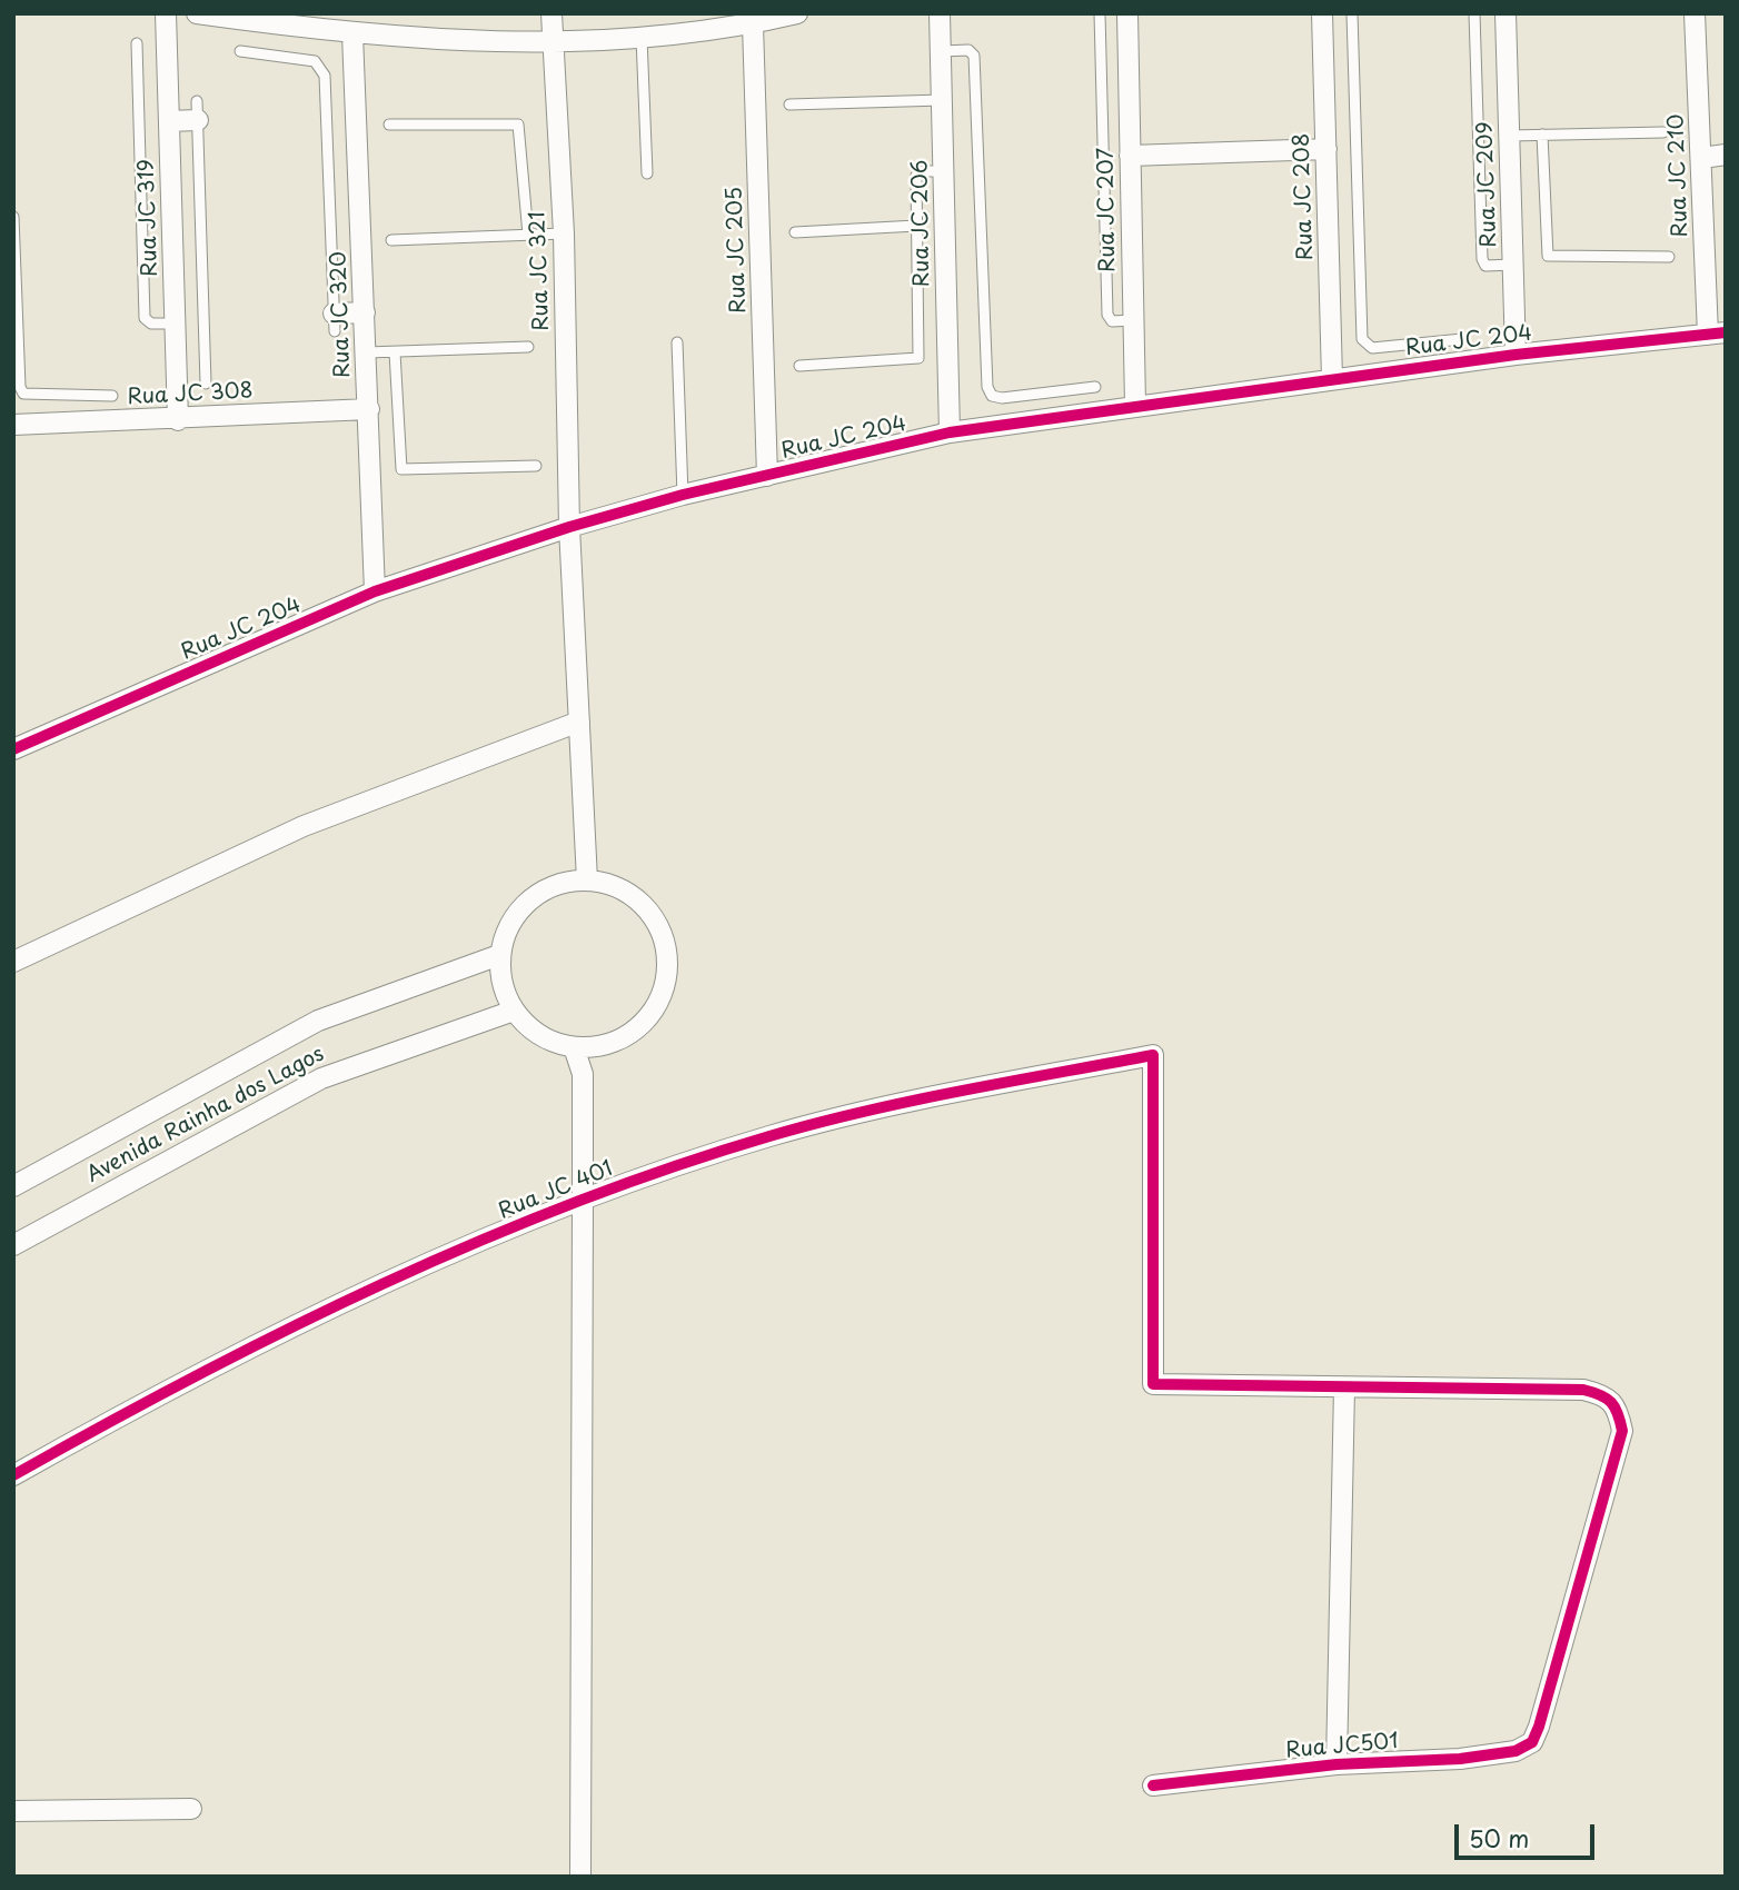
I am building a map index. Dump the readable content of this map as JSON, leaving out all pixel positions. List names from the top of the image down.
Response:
{
  "streets": {
    "street": [
      "Rua JC 210",
      "Rua JC 209",
      "Rua JC 208",
      "Rua JC 207",
      "Rua JC 319",
      "Rua JC 206",
      "Rua JC 205",
      "Rua JC 321",
      "Rua JC 320",
      "Rua JC 204",
      "Rua JC 308",
      "Avenida Rainha dos Lagos",
      "Rua JC 401",
      "Rua JC501"
    ]
  },
  "crossings": [
    ["Rua JC 210", "Rua JC 204"],
    ["Rua JC 209", "Rua JC 204"],
    ["Rua JC 208", "Rua JC 204"],
    ["Rua JC 207", "Rua JC 204"],
    ["Rua JC 319", "Rua JC 308"],
    ["Rua JC 206", "Rua JC 204"],
    ["Rua JC 205", "Rua JC 204"],
    ["Rua JC 321", "Rua JC 204"],
    ["Rua JC 321", "Avenida Rainha dos Lagos"],
    ["Rua JC 320", "Rua JC 204"],
    ["Rua JC 320", "Rua JC 308"],
    ["Rua JC 401", "Rua JC501"]
  ],
  "scale_bar": "50 m"
}
